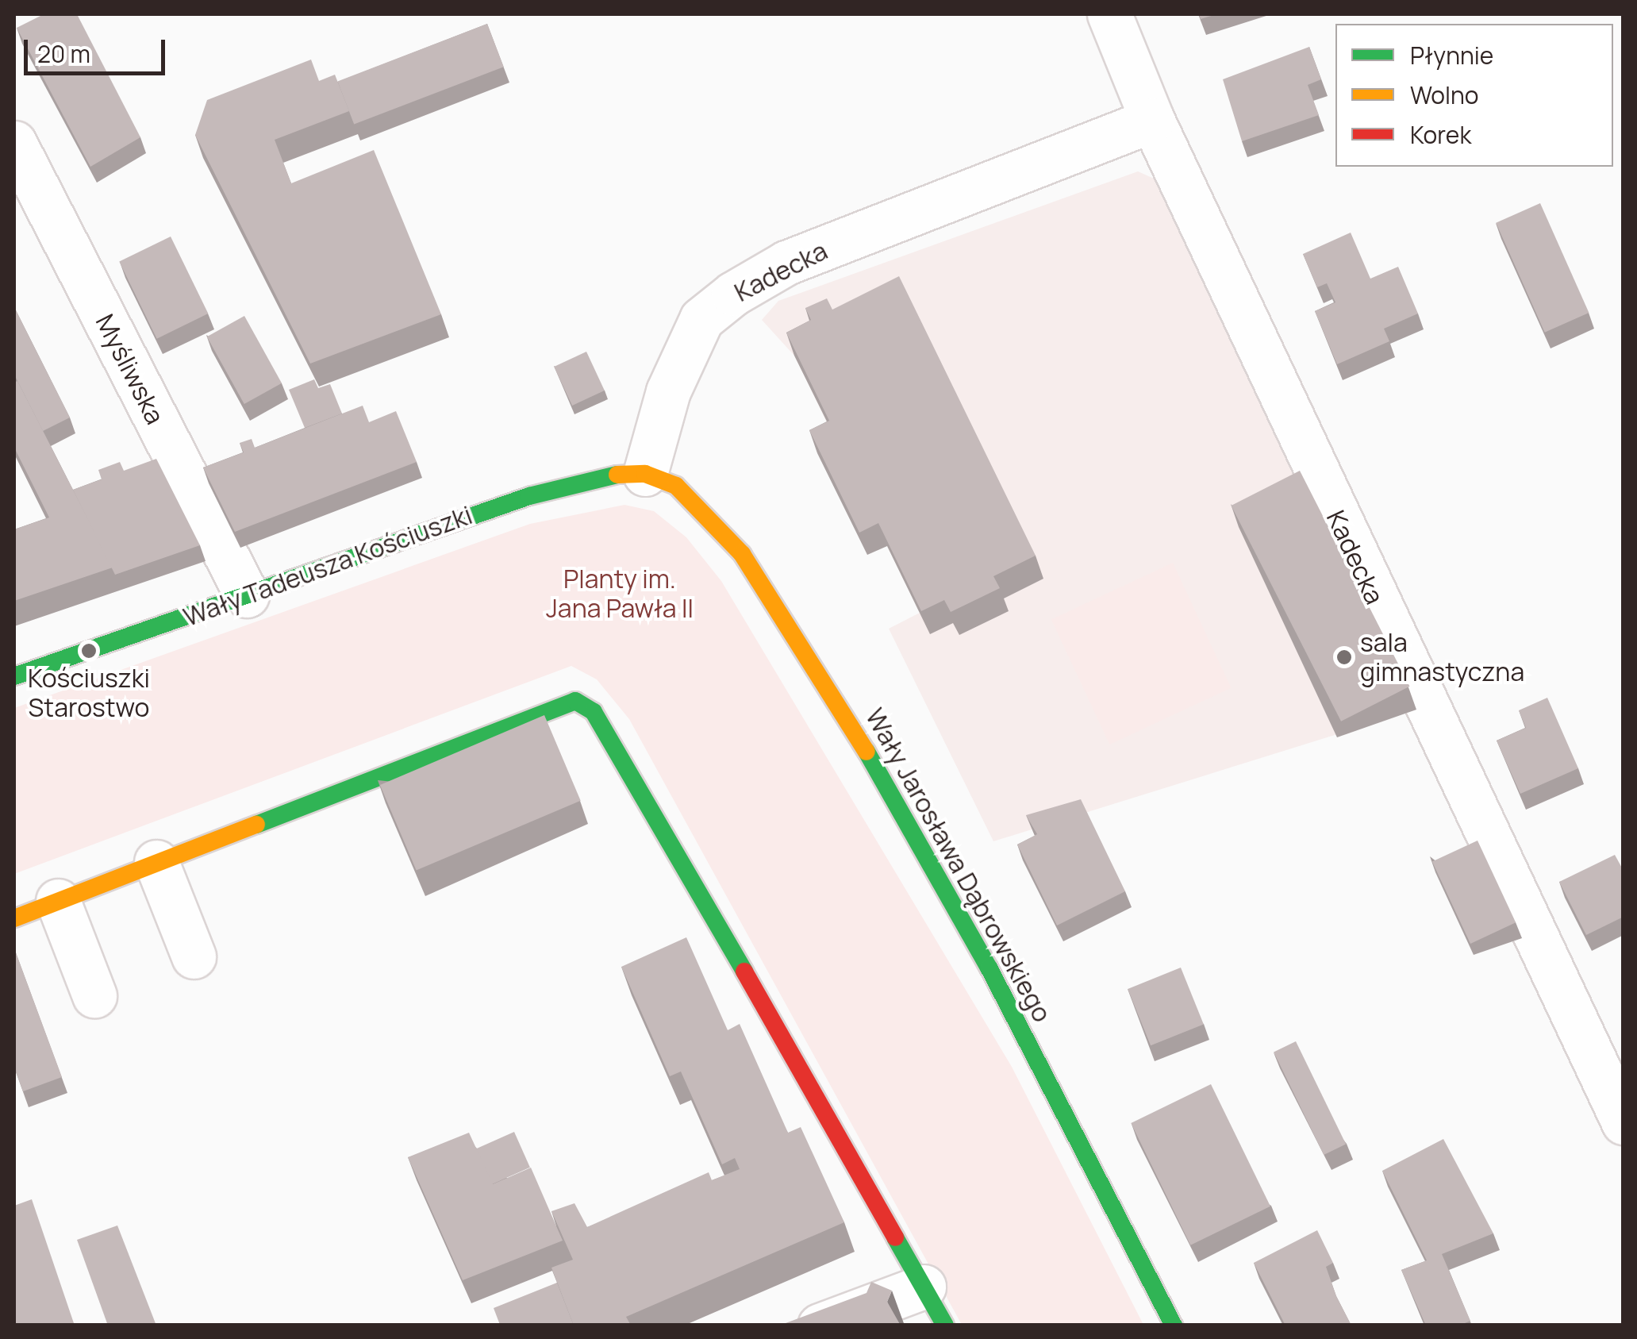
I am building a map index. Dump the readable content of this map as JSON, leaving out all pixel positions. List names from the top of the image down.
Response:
{
  "streets": {
    "street": [
      "Kadecka",
      "Myśliwska",
      "Wały Tadeusza Kościuszki",
      "Wały Jarosława Dąbrowskiego"
    ]
  },
  "crossings": [
    ["Kadecka", "Wały Tadeusza Kościuszki"],
    ["Kadecka", "Wały Jarosława Dąbrowskiego"],
    ["Myśliwska", "Wały Tadeusza Kościuszki"],
    ["Wały Tadeusza Kościuszki", "Wały Jarosława Dąbrowskiego"]
  ],
  "parks": ["Planty im. Jana Pawła II"],
  "places": ["Kościuszki Starostwo", "sala gimnastyczna"],
  "legend": ["Płynnie", "Wolno", "Korek"],
  "scale_bar": "20 m"
}
